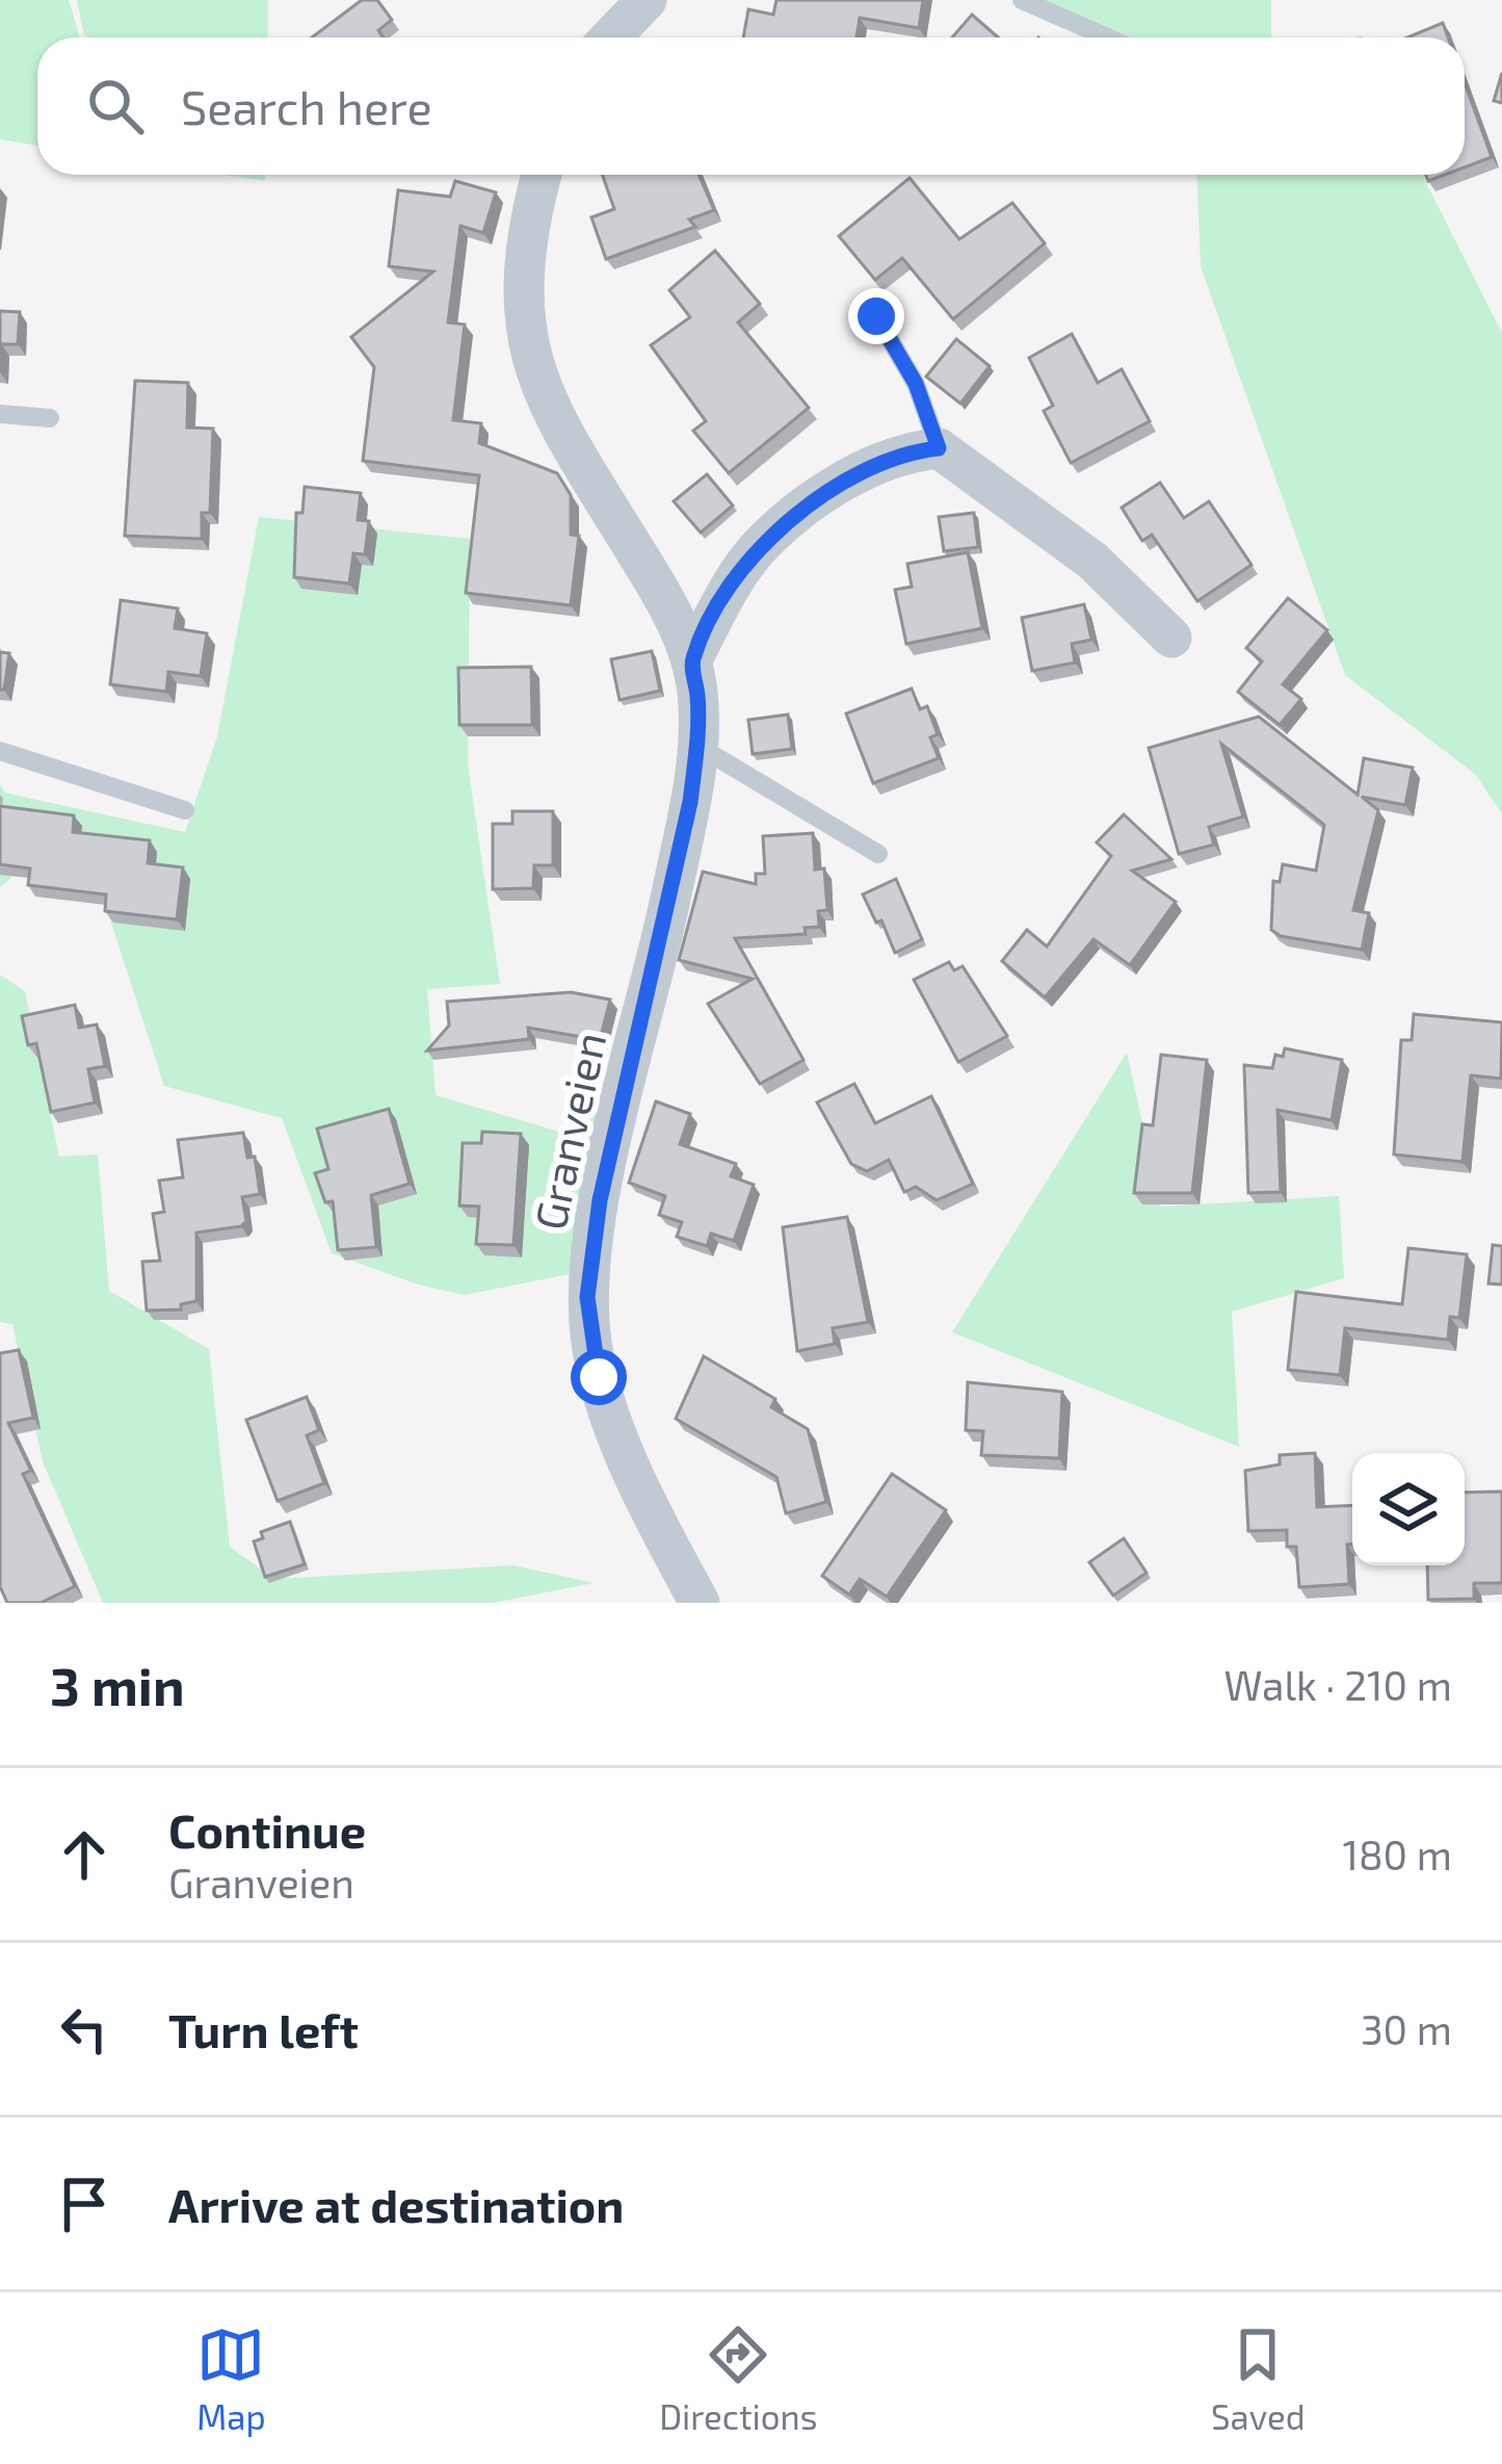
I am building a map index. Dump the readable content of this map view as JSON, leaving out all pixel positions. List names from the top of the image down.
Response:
{
  "streets": {
    "street": ["Granveien"]
  },
  "page": {
    "search": "Search here",
    "heading": ["3 min", "Walk · 210 m"],
    "list": [
      ["Continue", "Granveien", "180 m"],
      ["Turn left", "30 m"],
      "Arrive at destination"
    ],
    "nav": ["Map", "Directions", "Saved"]
  }
}
